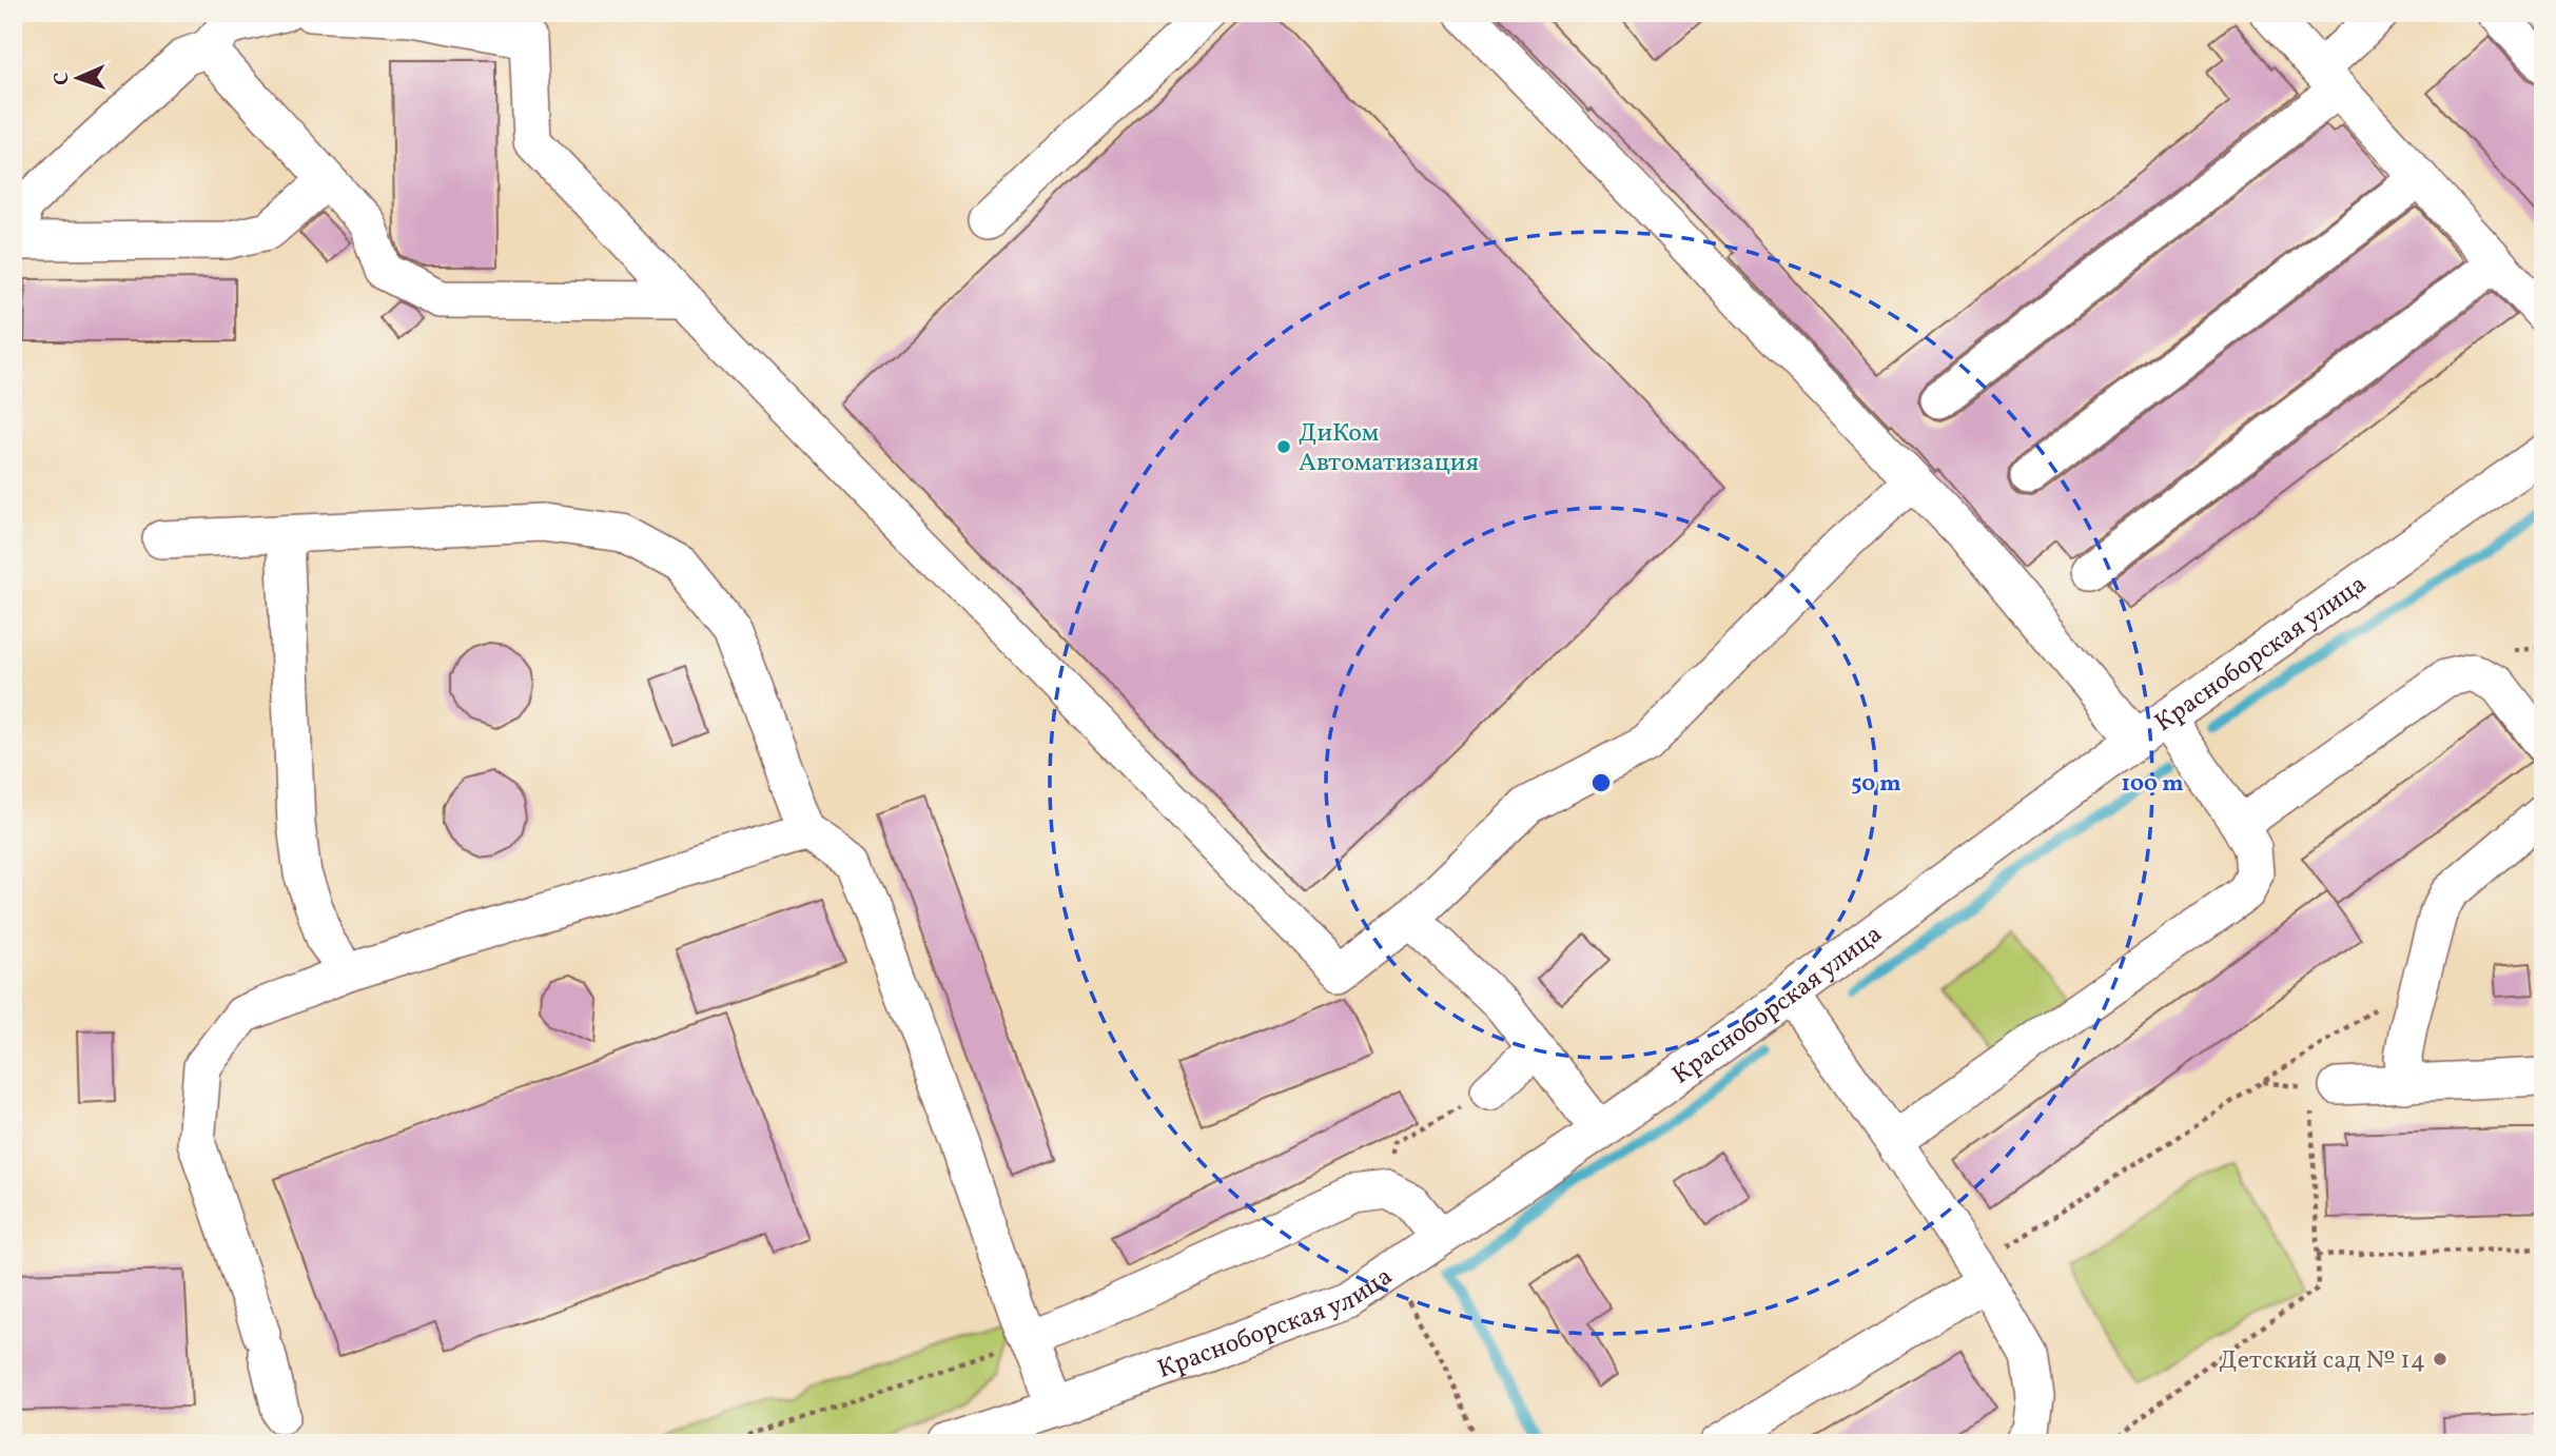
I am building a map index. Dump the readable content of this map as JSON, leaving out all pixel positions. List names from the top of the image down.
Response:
{
  "streets": {
    "street": ["Красноборская улица"]
  },
  "places": ["ДиКом Автоматизация", "Детский сад № 14"],
  "north": "left",
  "rings": ["50 m", "100 m"]
}
